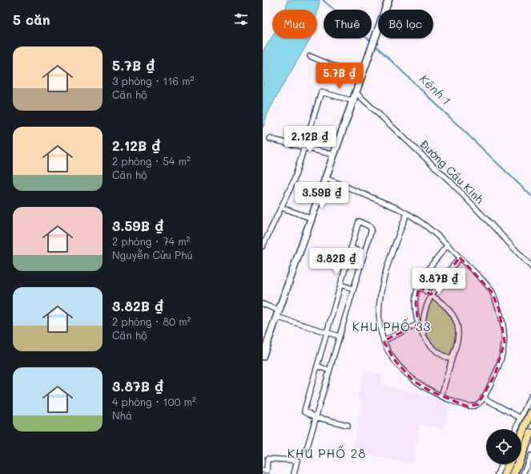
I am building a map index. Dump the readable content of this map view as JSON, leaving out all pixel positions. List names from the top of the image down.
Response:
{
  "streets": {
    "street": ["Đường Cầu Kinh"]
  },
  "districts": ["KHU PHỐ 33", "KHU PHỐ 28"],
  "water": ["Kênh 1"],
  "page": {
    "heading": "5 căn",
    "chip": ["Mua", "Thuê", "Bộ lọc"],
    "list": [
      {
        "name": "5.7B ₫",
        "note": "3 phòng · 116 m² · Căn hộ"
      },
      {
        "name": "2.12B ₫",
        "note": "2 phòng · 54 m² · Căn hộ"
      },
      {
        "name": "3.59B ₫",
        "note": "2 phòng · 74 m² · Nguyễn Cửu Phú"
      },
      {
        "name": "3.82B ₫",
        "note": "2 phòng · 80 m² · Căn hộ"
      },
      {
        "name": "3.87B ₫",
        "note": "4 phòng · 100 m² · Nhà"
      }
    ],
    "price": [
      "5.7B ₫",
      "2.12B ₫",
      "3.59B ₫",
      "3.82B ₫",
      "3.87B ₫"
    ]
  }
}
